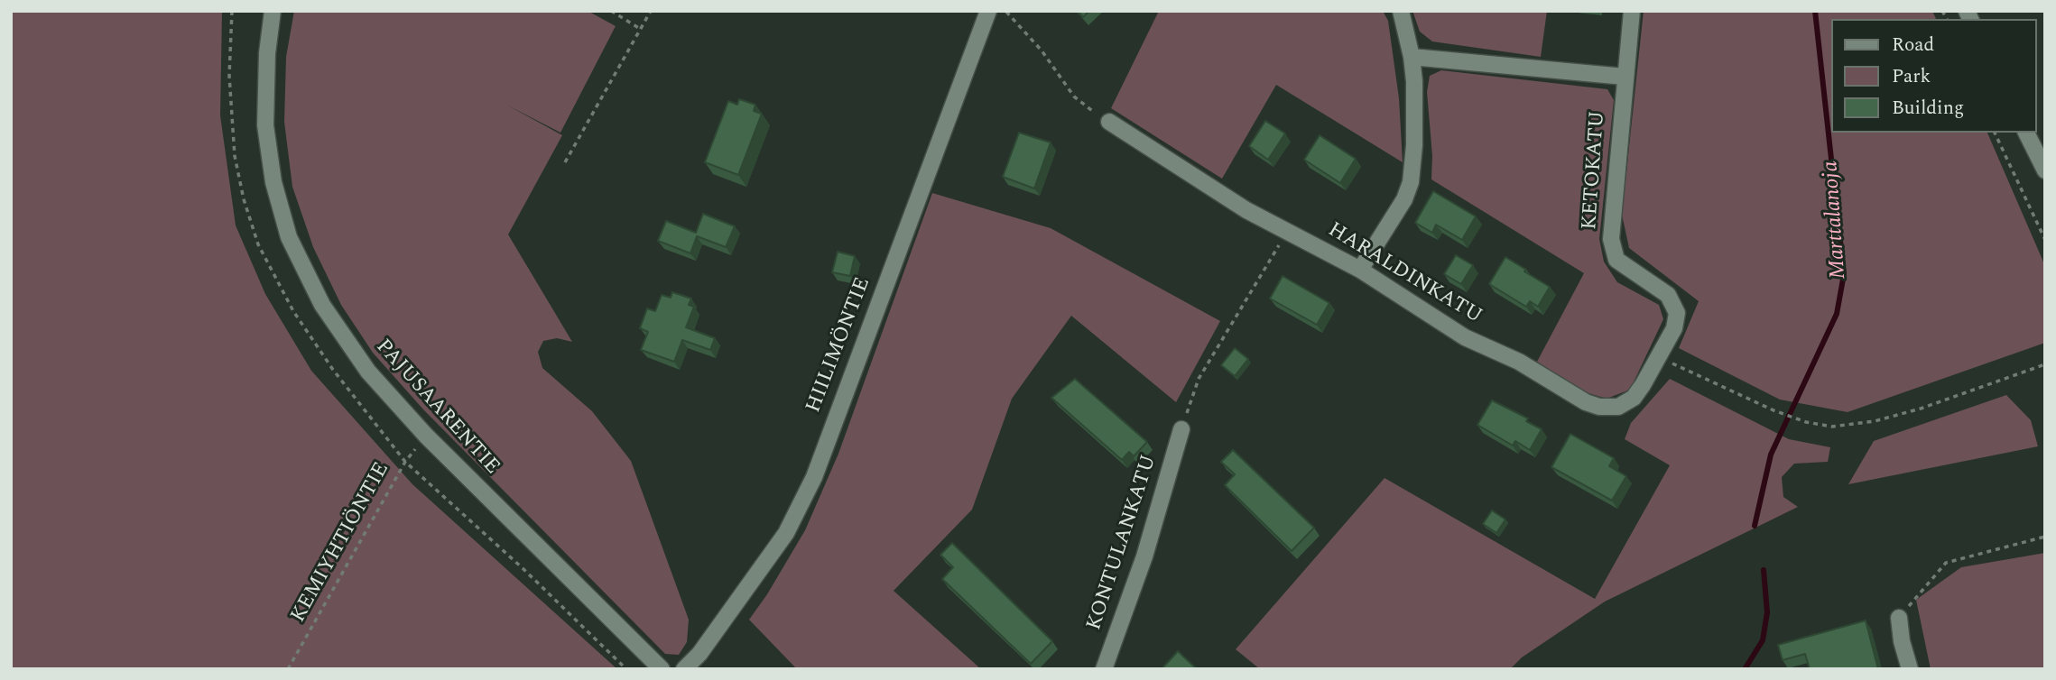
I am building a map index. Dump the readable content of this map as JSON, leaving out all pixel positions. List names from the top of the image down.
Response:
{
  "streets": {
    "street": [
      "KETOKATU",
      "HARALDINKATU",
      "HIILIMÖNTIE",
      "PAJUSAARENTIE",
      "KONTULANKATU"
    ],
    "path": ["KEMIYHTIÖNTIE"]
  },
  "crossings": [
    ["KETOKATU", "HARALDINKATU"],
    ["PAJUSAARENTIE", "KEMIYHTIÖNTIE"]
  ],
  "water": ["Marttalanoja"],
  "legend": ["Road", "Park", "Building"]
}
